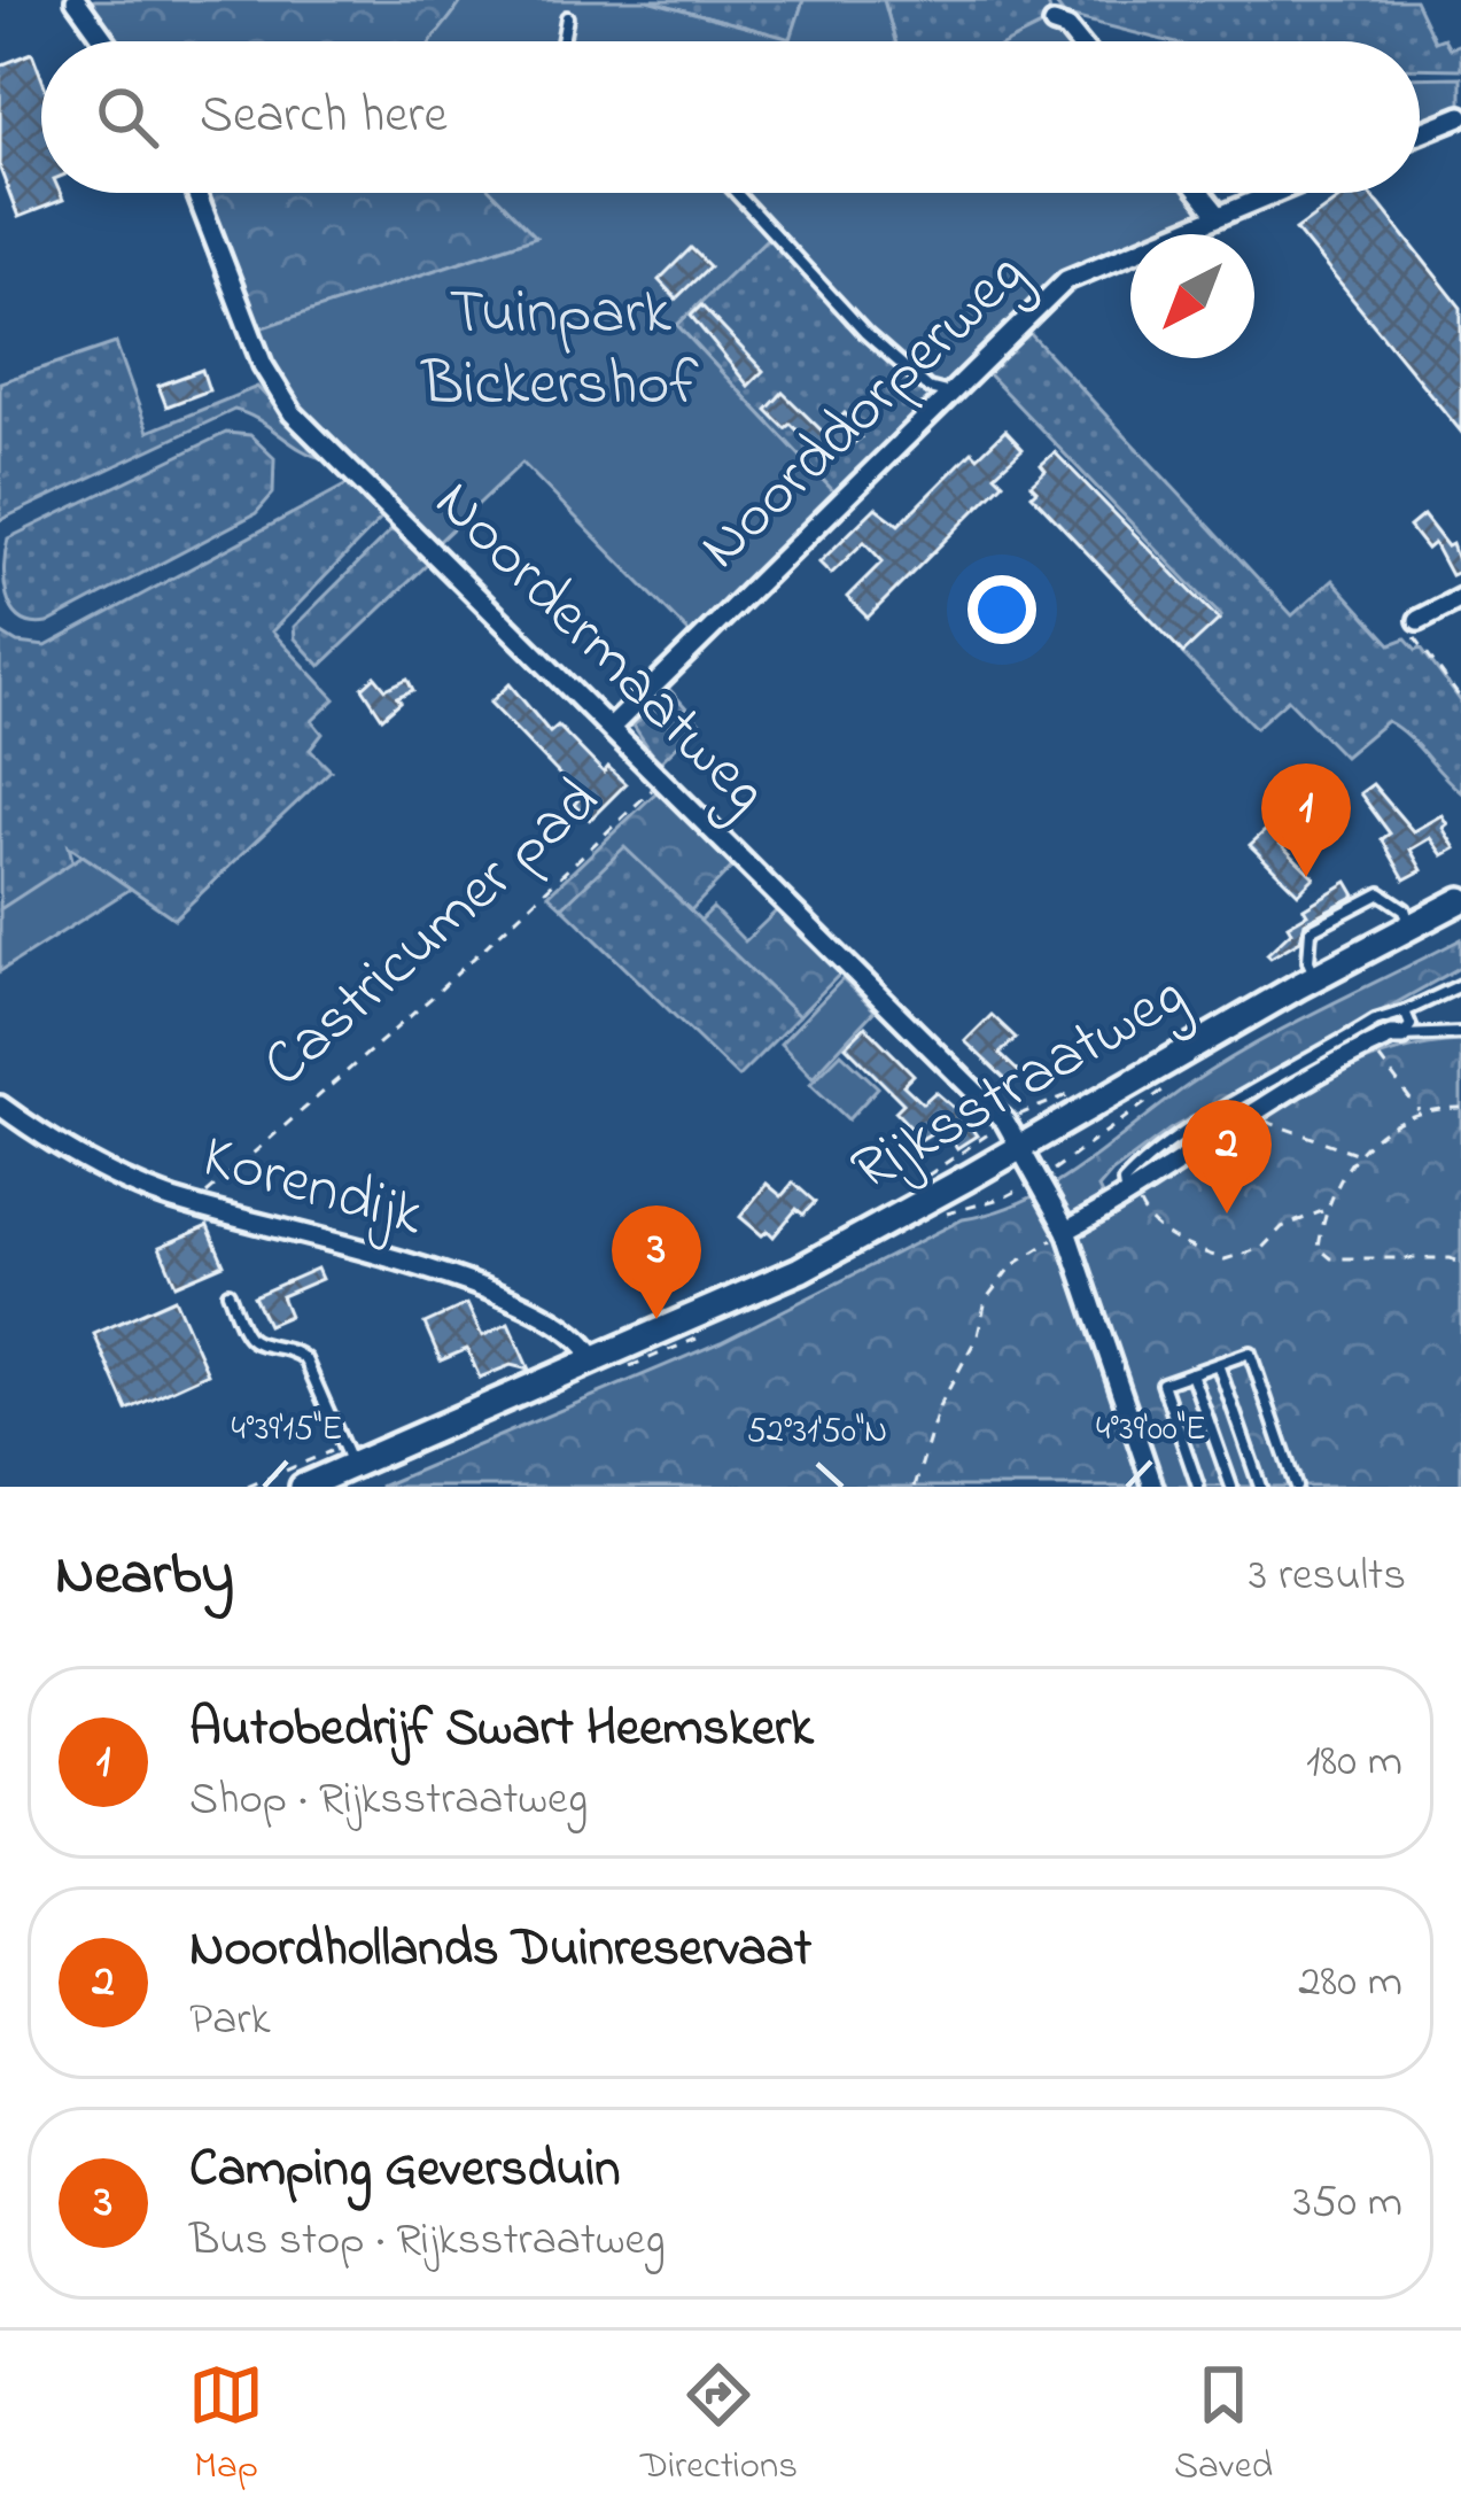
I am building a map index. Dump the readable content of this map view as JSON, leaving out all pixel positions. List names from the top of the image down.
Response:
{
  "streets": {
    "main road": ["Rijksstraatweg"],
    "street": ["Noorddorperweg", "Noordermaatweg", "Korendijk"],
    "path": ["Castricumer pad"]
  },
  "crossings": [
    ["Noorddorperweg", "Noordermaatweg"],
    ["Noordermaatweg", "Castricumer pad"],
    ["Noordermaatweg", "Rijksstraatweg"],
    ["Castricumer pad", "Korendijk"],
    ["Rijksstraatweg", "Korendijk"]
  ],
  "parks": ["Tuinpark Bickershof"],
  "north": "bottom left",
  "page": {
    "search": "Search here",
    "pins": ["1", "2", "3"],
    "heading": ["Nearby", "3 results"],
    "list": [
      {
        "mark": "1",
        "name": "Autobedrijf Swart Heemskerk",
        "note": "Shop · Rijksstraatweg",
        "value": "180 m"
      },
      {
        "mark": "2",
        "name": "Noordhollands Duinreservaat",
        "note": "Park",
        "value": "280 m"
      },
      {
        "mark": "3",
        "name": "Camping Geversduin",
        "note": "Bus stop · Rijksstraatweg",
        "value": "350 m"
      }
    ],
    "nav": ["Map", "Directions", "Saved"]
  },
  "coordinates": ["4°39'15\"E", "4°39'00\"E", "52°31'50\"N"]
}
